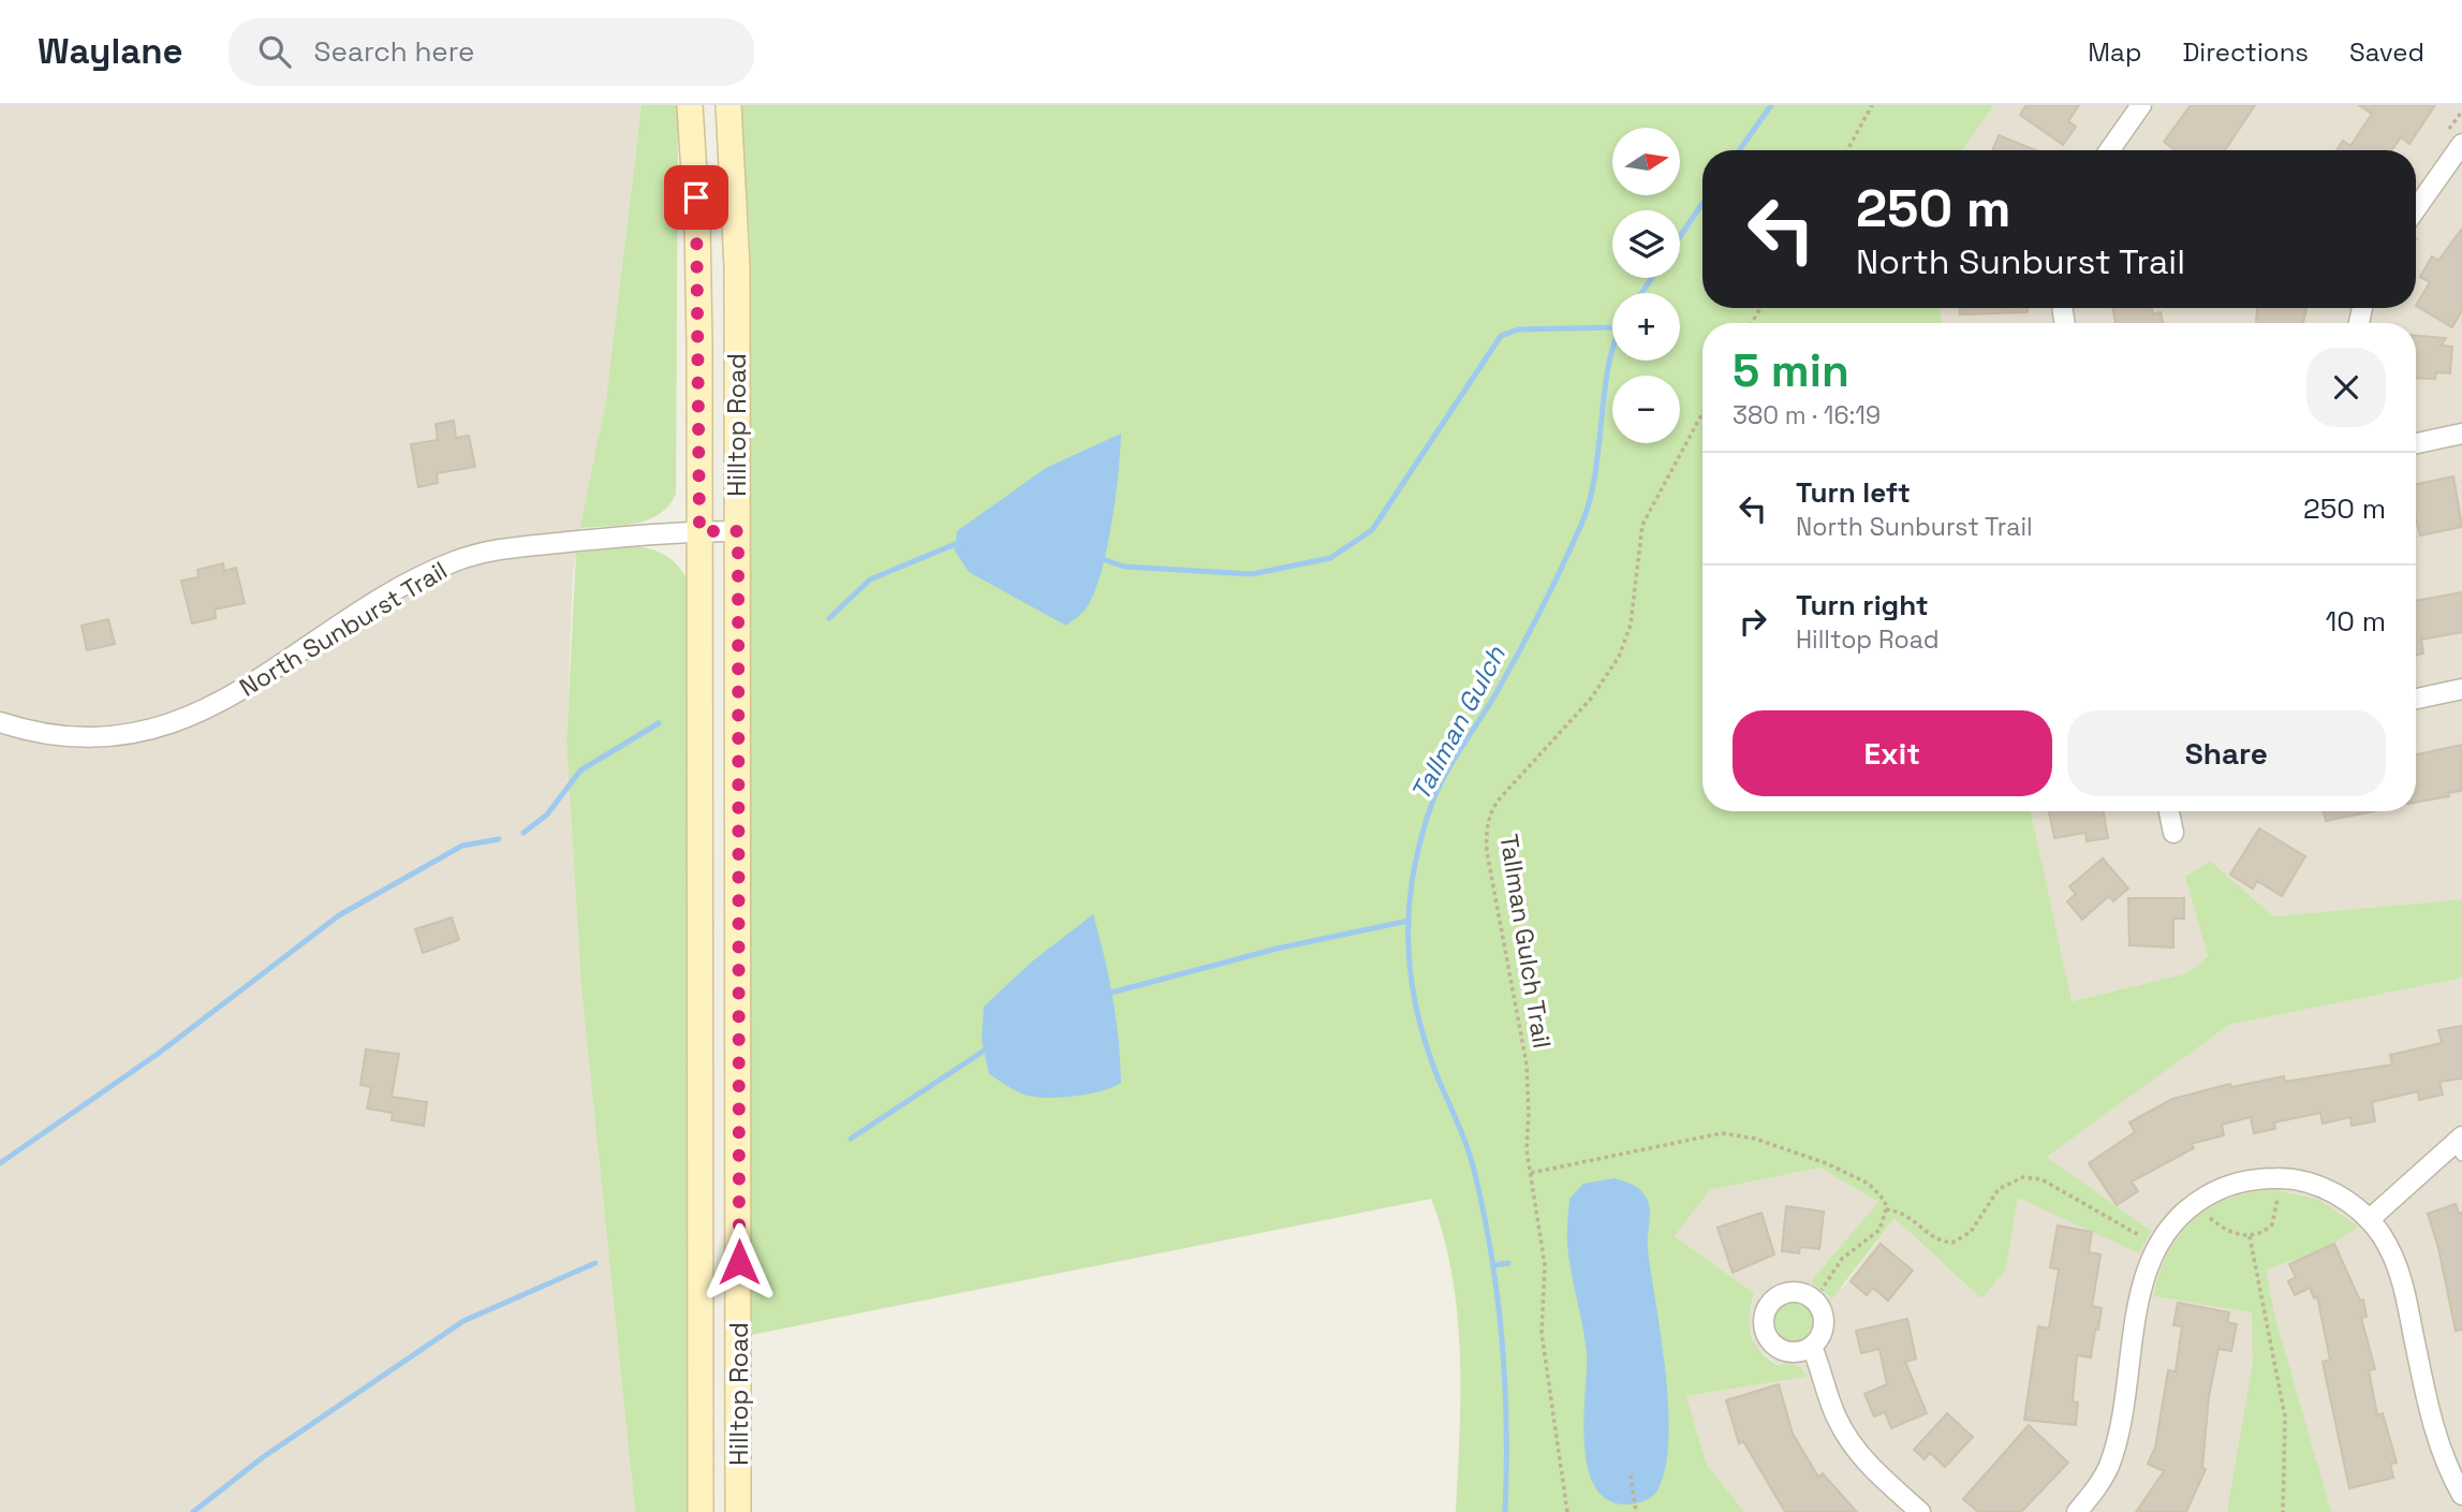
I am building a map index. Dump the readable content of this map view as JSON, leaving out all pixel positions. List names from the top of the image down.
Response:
{
  "streets": {
    "main road": ["Hilltop Road"],
    "street": ["North Sunburst Trail"],
    "path": ["Tallman Gulch Trail"]
  },
  "crossings": [
    ["Hilltop Road", "North Sunburst Trail"]
  ],
  "water": ["Tallman Gulch"],
  "north": "right",
  "page": {
    "header": "Waylane",
    "search": "Search here",
    "nav": ["Map", "Directions", "Saved"],
    "map_buttons": ["+", "−"],
    "turn": ["250 m", "North Sunburst Trail"],
    "heading": ["5 min", "380 m · 16:19"],
    "list": [
      {
        "name": "Turn left",
        "note": "North Sunburst Trail",
        "value": "250 m"
      },
      {
        "name": "Turn right",
        "note": "Hilltop Road",
        "value": "10 m"
      }
    ],
    "buttons": ["Exit", "Share"]
  }
}
